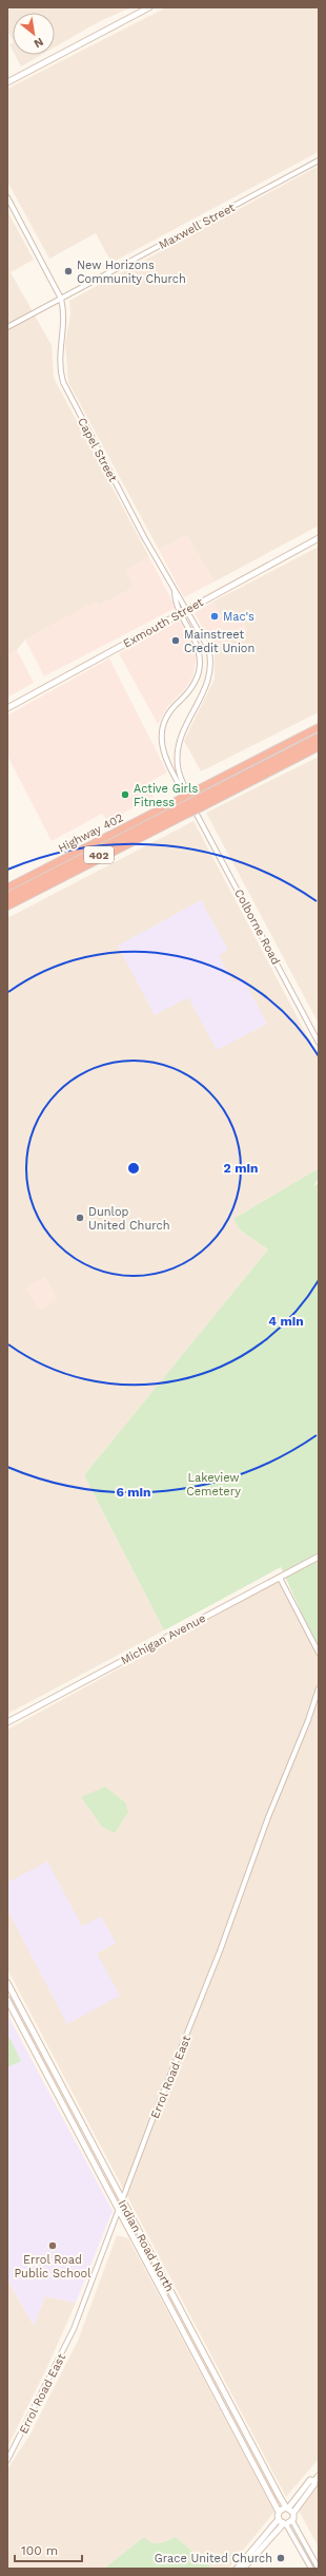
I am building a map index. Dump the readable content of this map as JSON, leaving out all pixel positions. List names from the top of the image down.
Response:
{
  "streets": {
    "highway": ["Highway 402", "402"],
    "main road": ["Exmouth Street", "Michigan Avenue", "Indian Road North"],
    "street": [
      "Maxwell Street",
      "Capel Street",
      "Colborne Road",
      "Errol Road East"
    ]
  },
  "crossings": [
    ["Maxwell Street", "Capel Street"],
    ["Capel Street", "Exmouth Street"],
    ["Capel Street", "Colborne Road"],
    ["Errol Road East", "Indian Road North"]
  ],
  "parks": ["Lakeview Cemetery"],
  "places": [
    "New Horizons Community Church",
    "Mac's",
    "Mainstreet Credit Union",
    "Active Girls Fitness",
    "Dunlop United Church",
    "Errol Road Public School",
    "Grace United Church"
  ],
  "scale_bar": "100 m",
  "north": "bottom right",
  "rings": ["2 min", "4 min", "6 min"]
}
